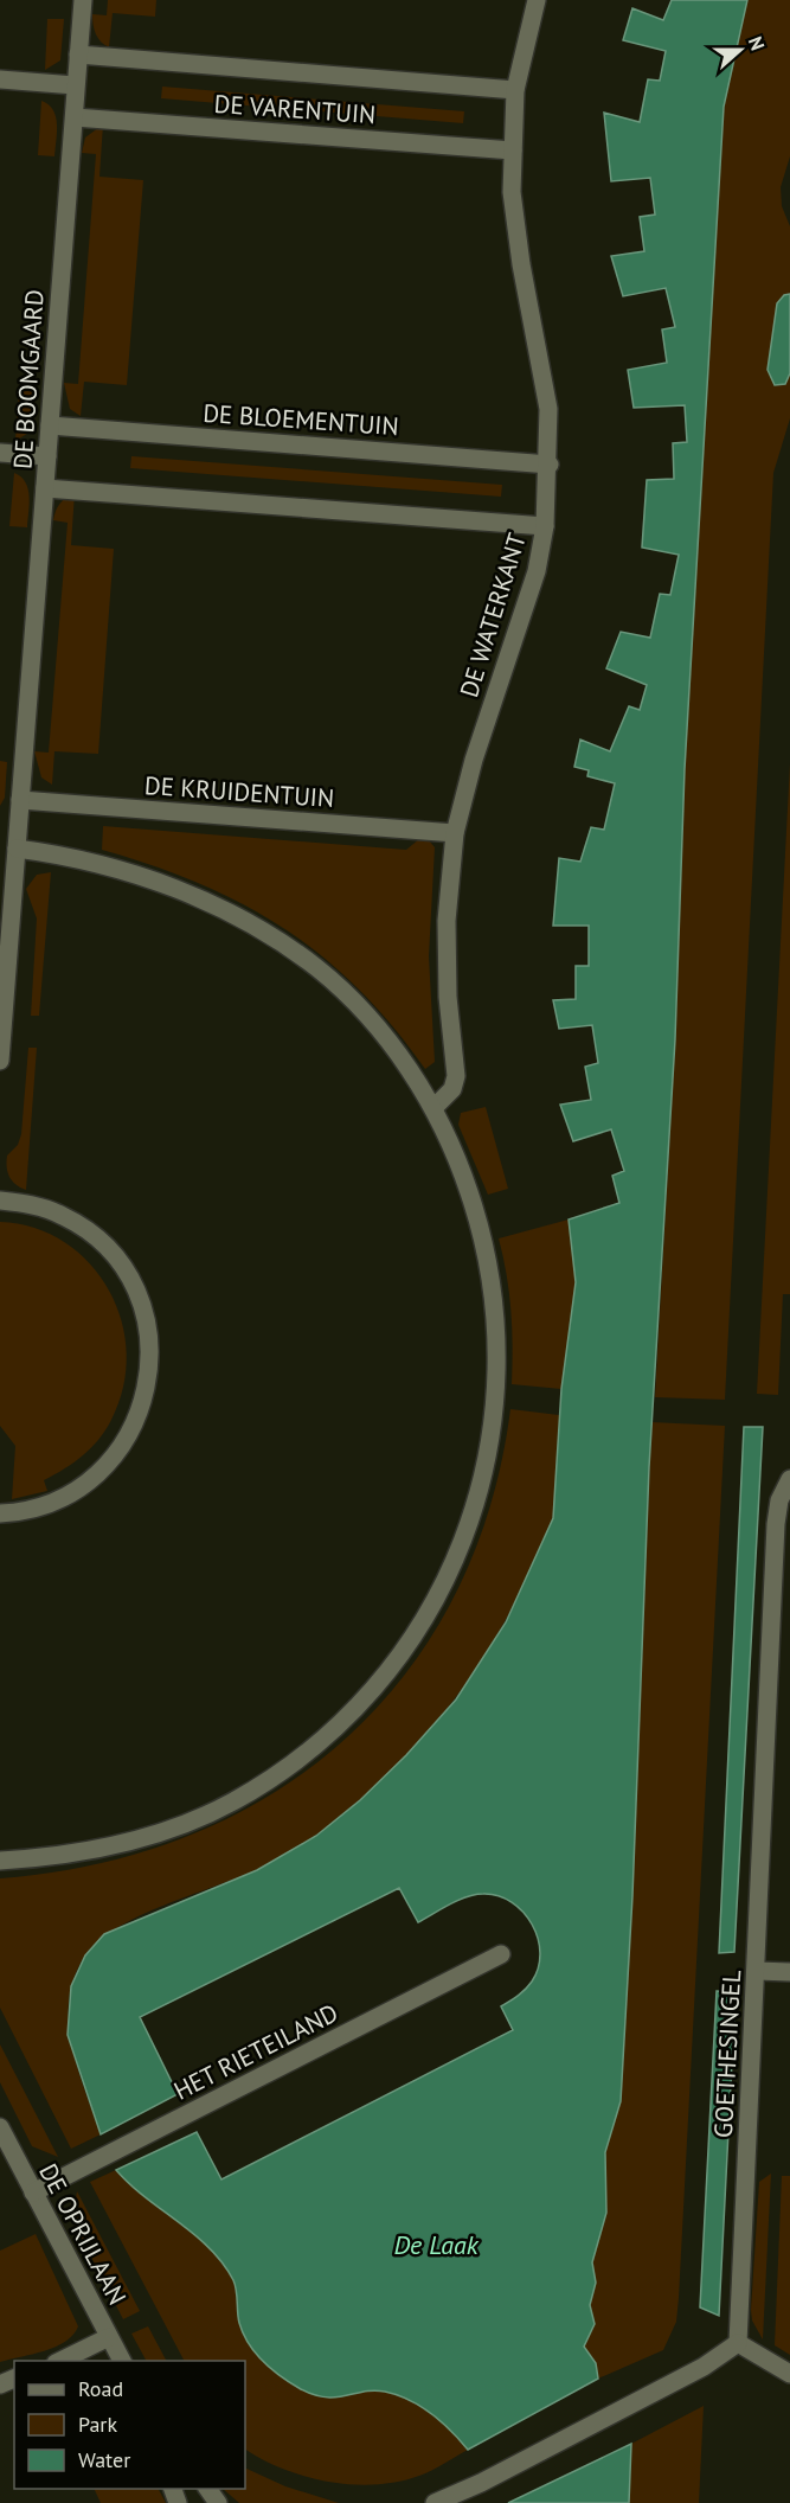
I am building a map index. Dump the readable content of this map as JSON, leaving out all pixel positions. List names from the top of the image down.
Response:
{
  "streets": {
    "street": [
      "DE VARENTUIN",
      "DE BOOMGAARD",
      "DE BLOEMENTUIN",
      "DE WATERKANT",
      "DE KRUIDENTUIN",
      "HET RIETEILAND",
      "GOETHESINGEL",
      "DE OPRIJLAAN"
    ]
  },
  "crossings": [
    ["DE VARENTUIN", "DE BOOMGAARD"],
    ["DE VARENTUIN", "DE WATERKANT"],
    ["DE BOOMGAARD", "DE BLOEMENTUIN"],
    ["DE BOOMGAARD", "DE KRUIDENTUIN"],
    ["DE BLOEMENTUIN", "DE WATERKANT"],
    ["DE WATERKANT", "DE KRUIDENTUIN"],
    ["HET RIETEILAND", "DE OPRIJLAAN"]
  ],
  "water": ["De Laak"],
  "legend": ["Road", "Park", "Water"],
  "north": "right"
}
